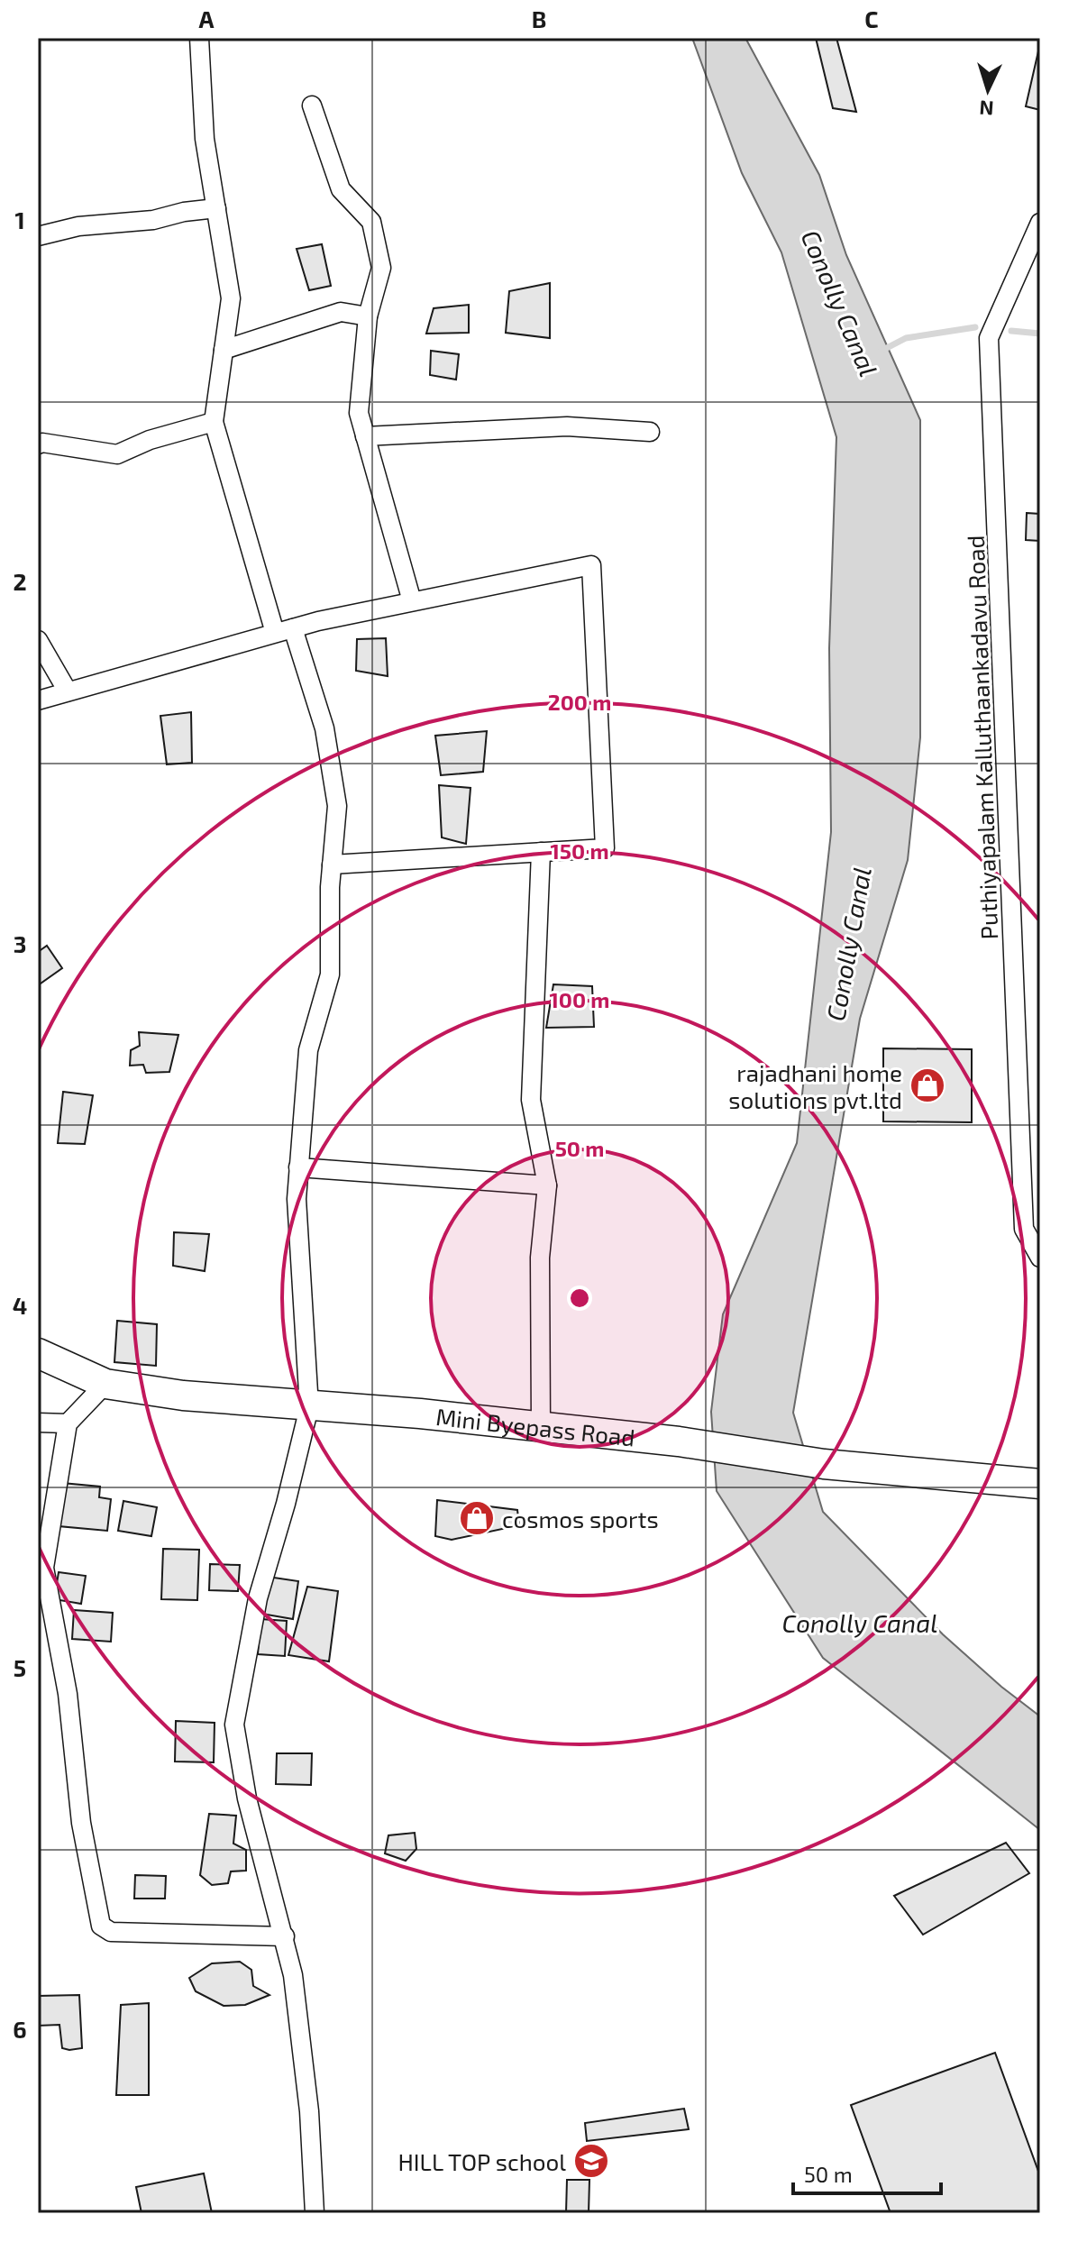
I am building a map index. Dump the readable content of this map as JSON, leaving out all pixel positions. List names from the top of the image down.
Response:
{
  "streets": {
    "main road": ["Mini Byepass Road"],
    "street": ["Puthiyapalam Kalluthaankadavu Road"]
  },
  "water": ["Conolly Canal"],
  "places": {
    "shop": ["rajadhani home solutions pvt.ltd", "cosmos sports"],
    "school or university": ["HILL TOP school"]
  },
  "scale_bar": "50 m",
  "north": "bottom",
  "grid": {
    "columns": ["A", "B", "C"],
    "rows": [
      "1",
      "2",
      "3",
      "4",
      "5",
      "6"
    ]
  },
  "rings": [
    "200 m",
    "150 m",
    "100 m",
    "50 m"
  ]
}
